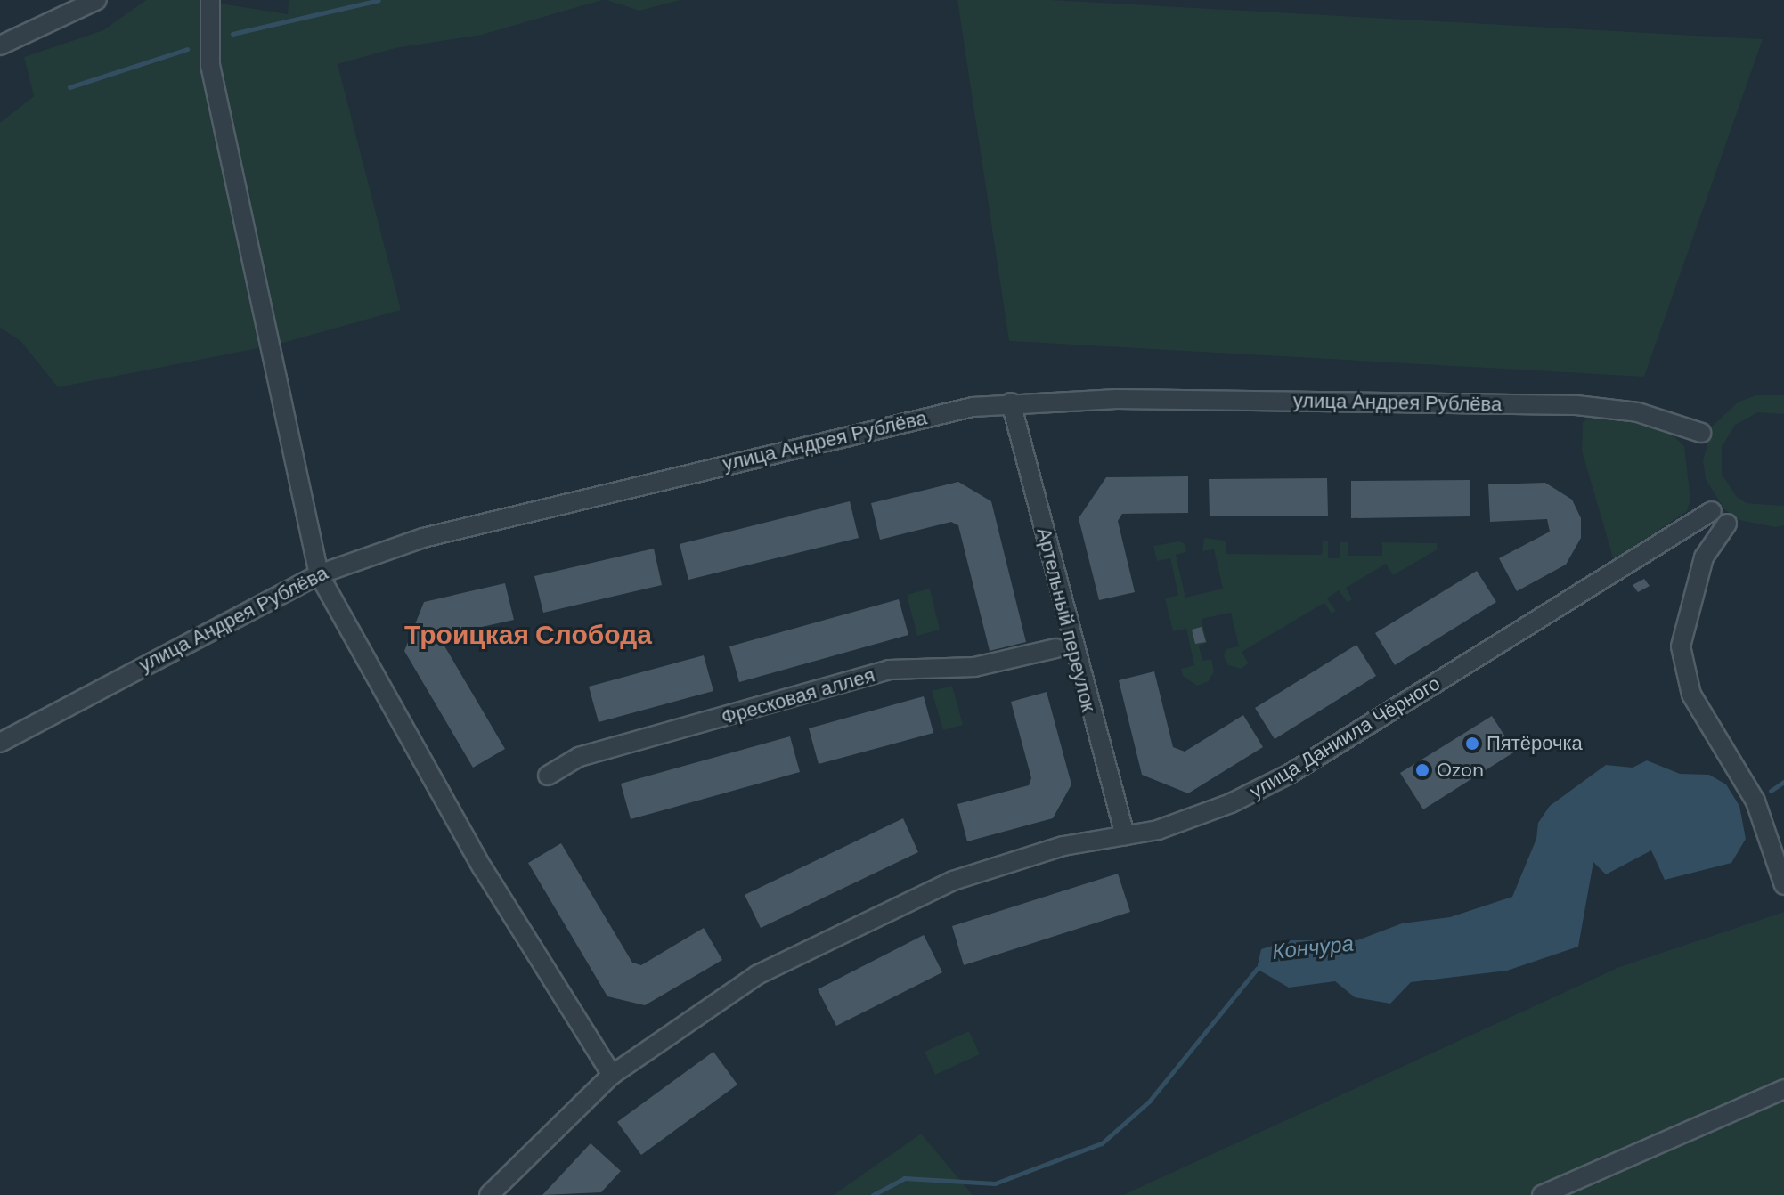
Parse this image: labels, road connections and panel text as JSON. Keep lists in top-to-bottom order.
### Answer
{
  "streets": {
    "street": [
      "улица Андрея Рублёва",
      "Артельный переулок",
      "Фресковая аллея",
      "улица Даниила Чёрного"
    ]
  },
  "crossings": [
    ["улица Андрея Рублёва", "Артельный переулок"],
    ["Артельный переулок", "улица Даниила Чёрного"]
  ],
  "districts": ["Троицкая Слобода"],
  "water": ["Кончура"],
  "places": ["Пятёрочка", "Ozon"]
}
